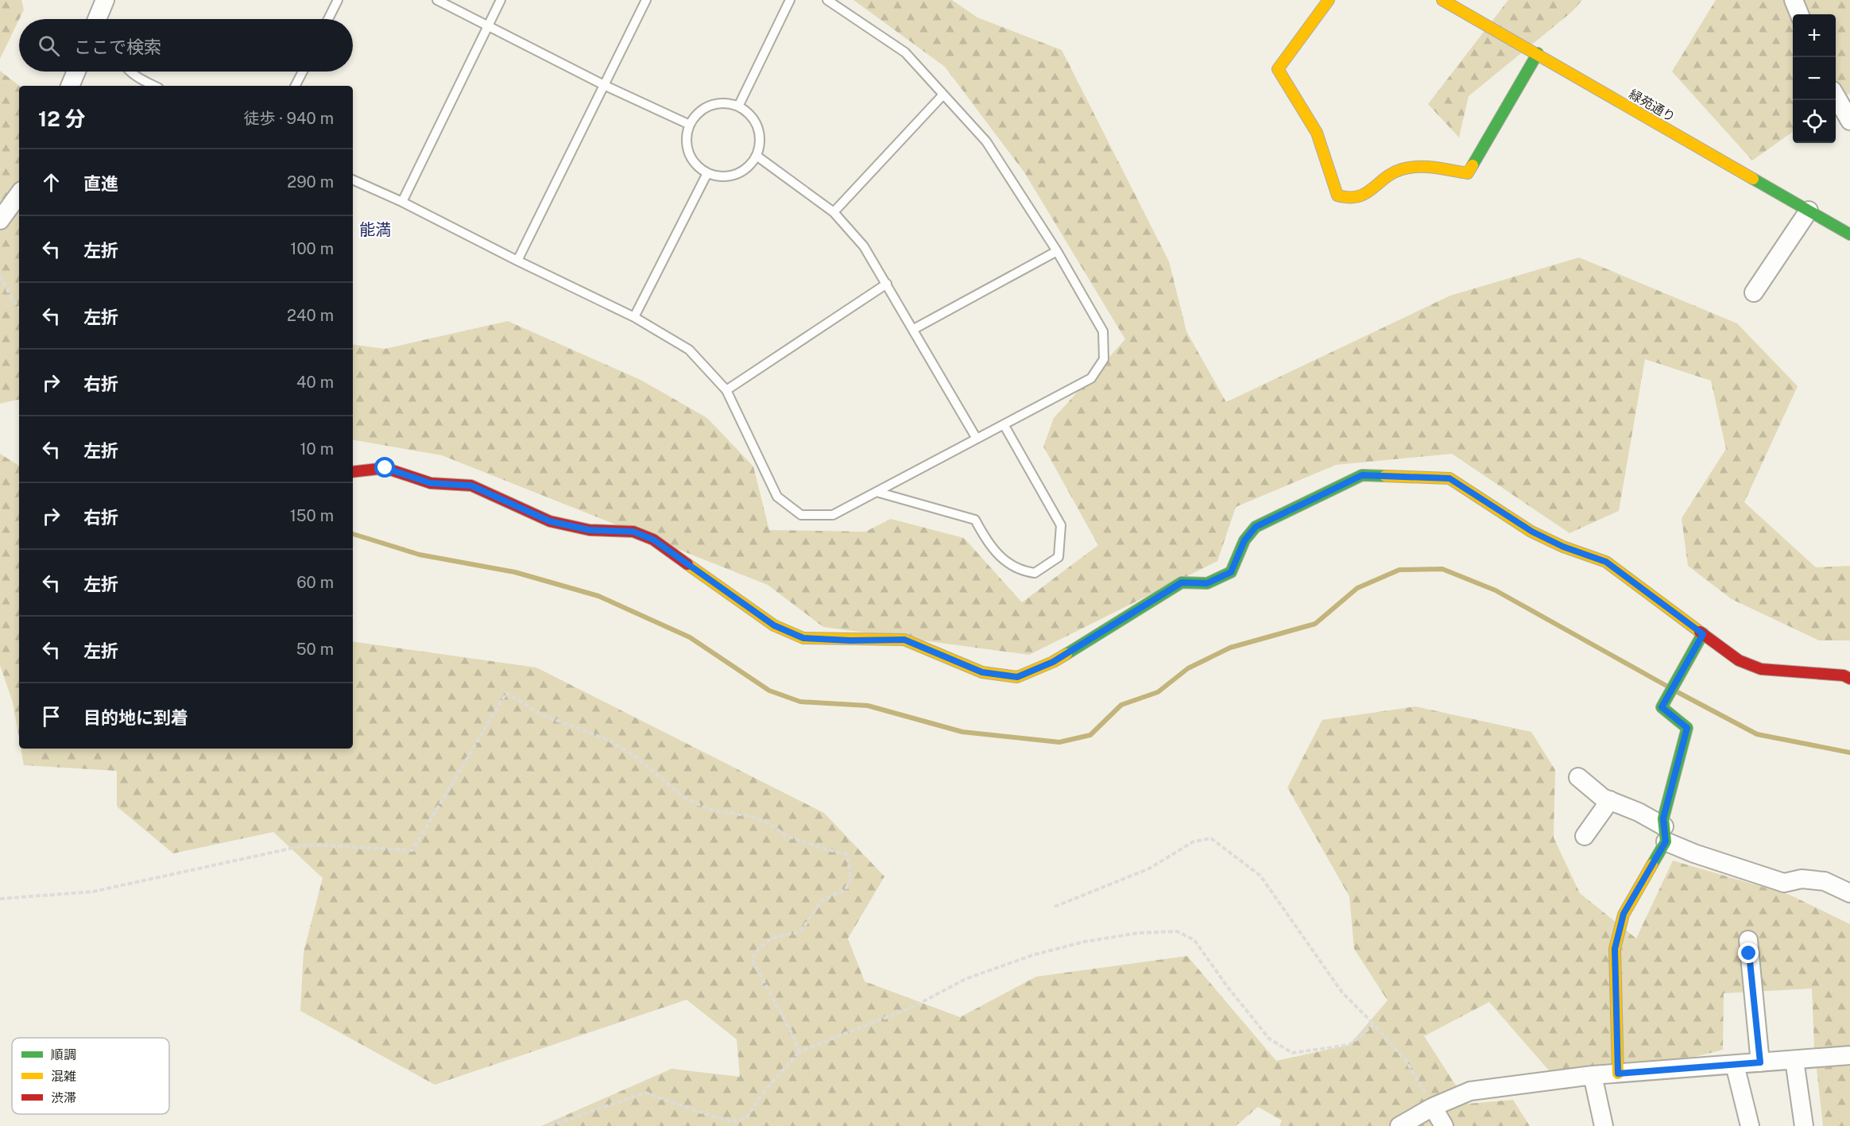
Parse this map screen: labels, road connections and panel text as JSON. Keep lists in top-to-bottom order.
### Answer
{
  "streets": {
    "street": ["緑苑通り"]
  },
  "districts": ["能満"],
  "legend": ["順調", "混雑", "渋滞"],
  "page": {
    "map_buttons": ["+", "−"],
    "search": "ここで検索",
    "heading": ["12 分", "徒歩 · 940 m"],
    "list": [
      ["直進", "290 m"],
      ["左折", "100 m"],
      ["左折", "240 m"],
      ["右折", "40 m"],
      ["左折", "10 m"],
      ["右折", "150 m"],
      ["左折", "60 m"],
      ["左折", "50 m"],
      "目的地に到着"
    ]
  }
}
